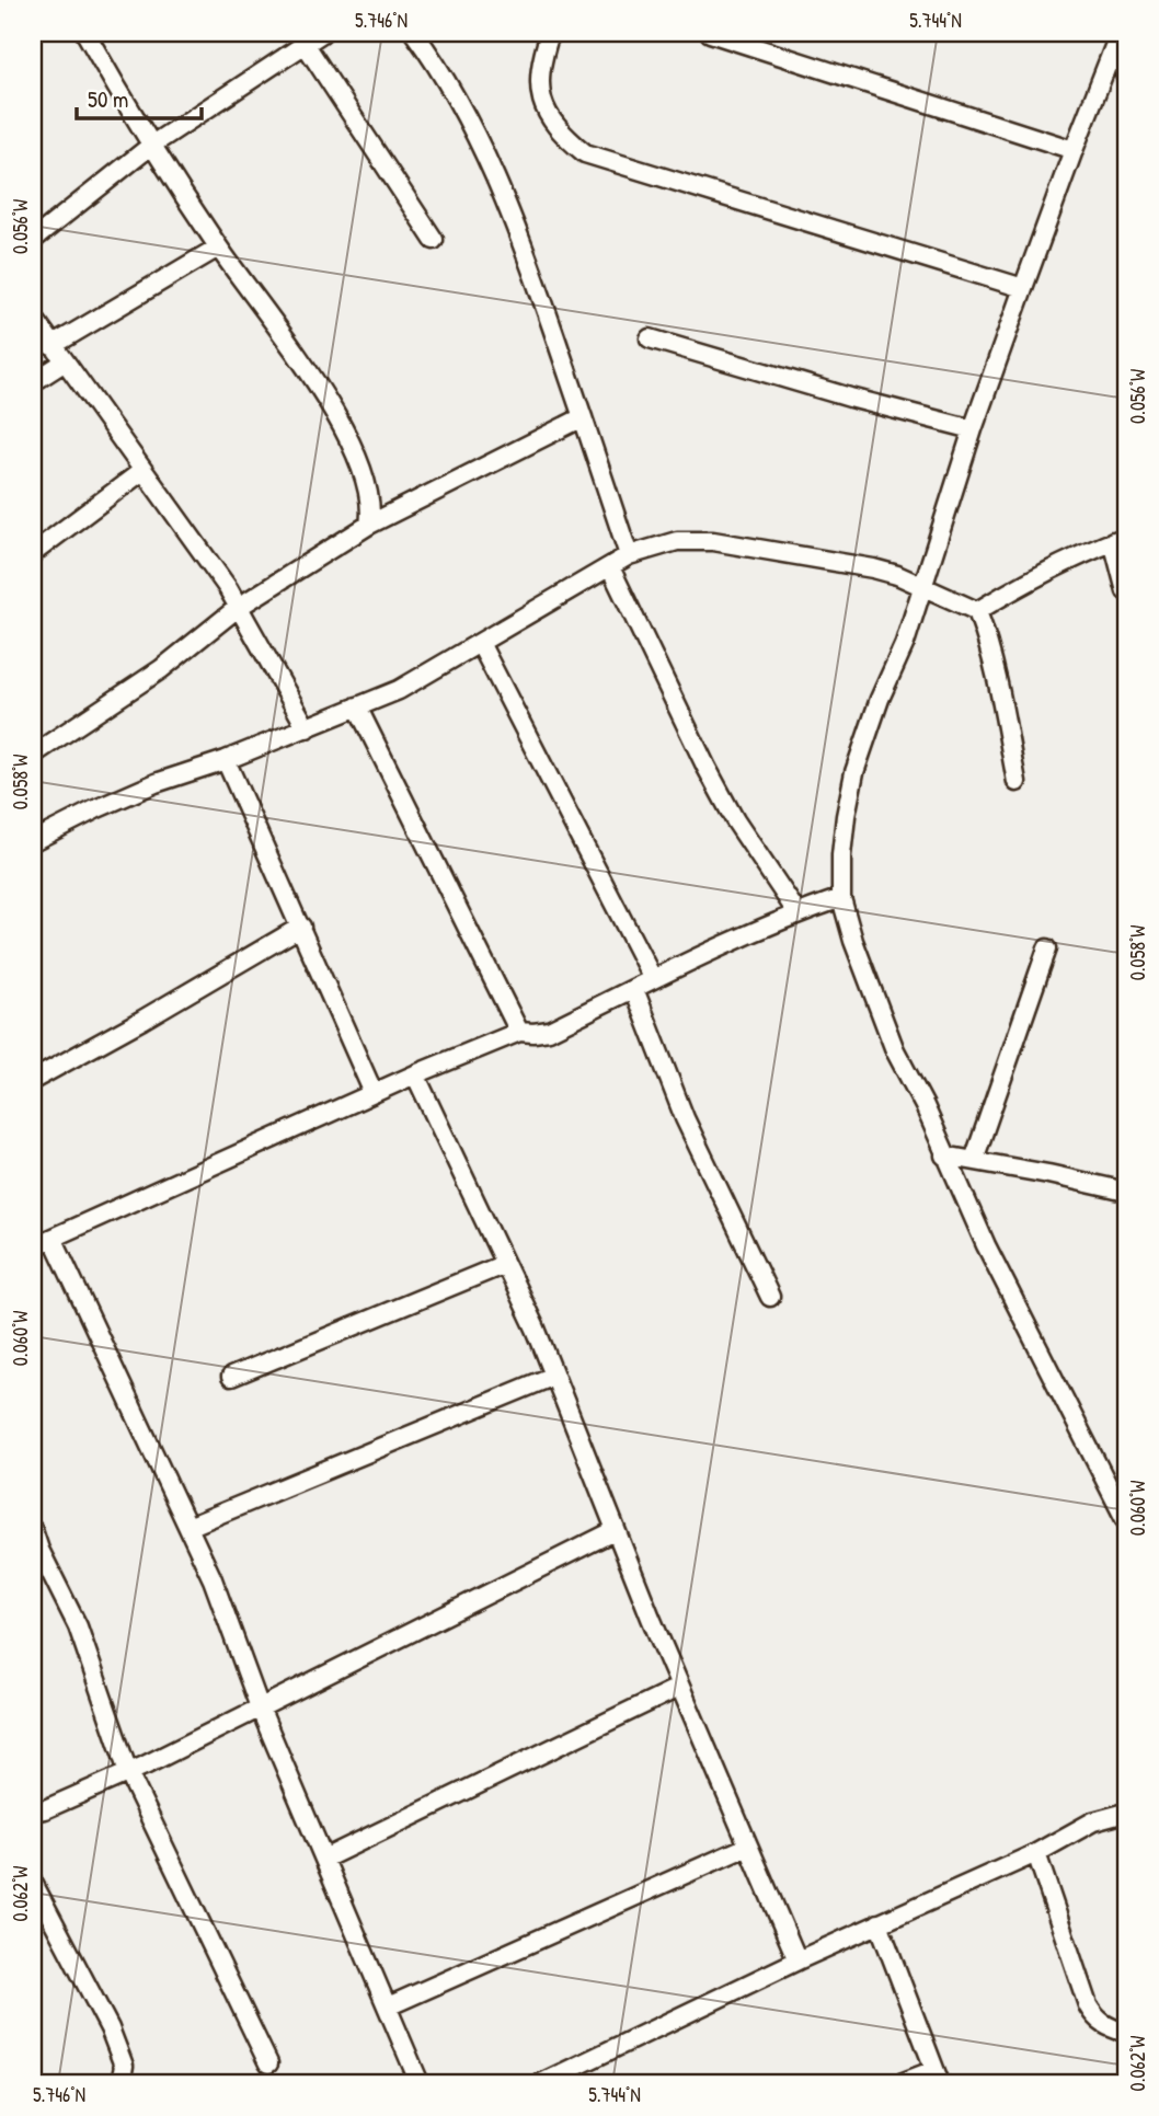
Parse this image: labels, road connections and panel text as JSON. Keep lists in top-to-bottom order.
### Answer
{
  "scale_bar": "50 m",
  "coordinates": [
    "5.746°N",
    "5.744°N",
    "0.056°W",
    "0.058°W",
    "0.060°W",
    "0.062°W"
  ]
}
